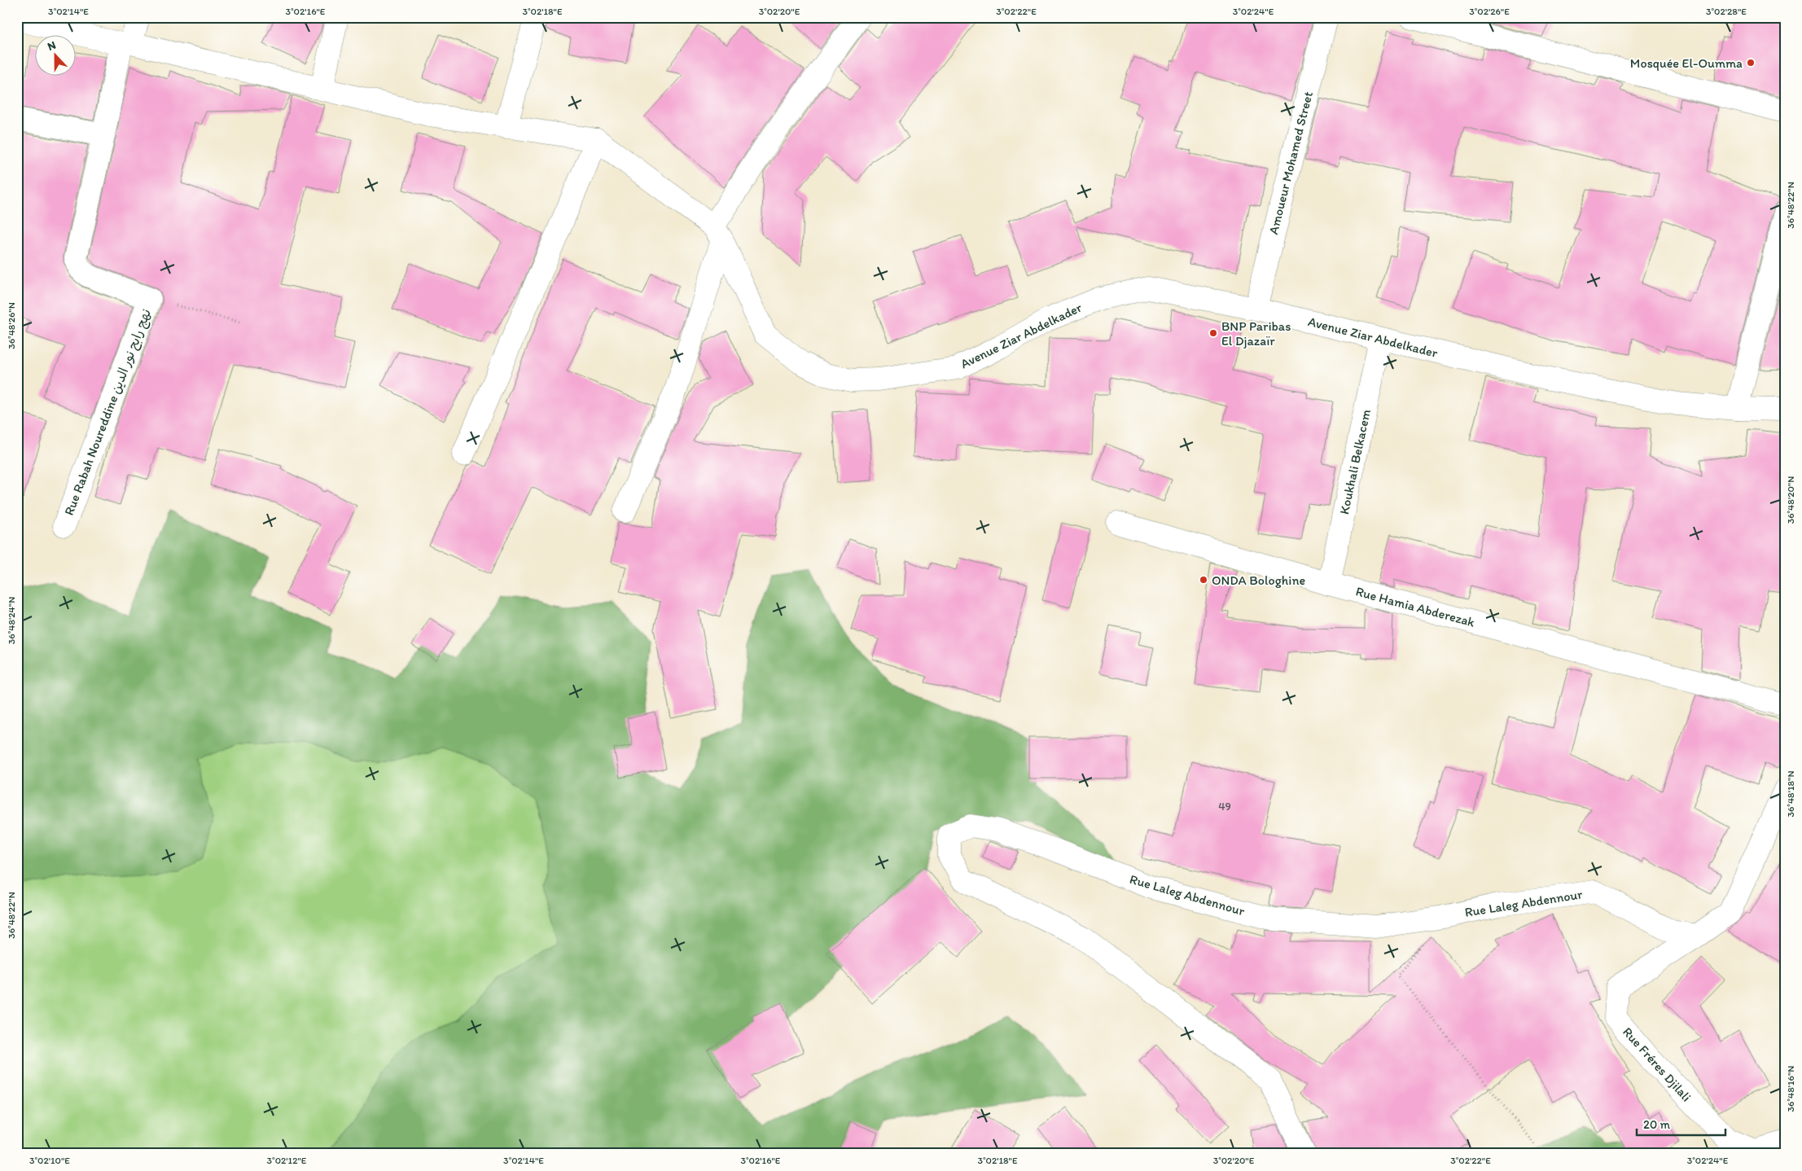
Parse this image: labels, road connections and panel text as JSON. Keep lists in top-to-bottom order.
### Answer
{
  "streets": {
    "street": [
      "Amoueur Mohamed Street",
      "Avenue Ziar Abdelkader",
      "Rue Rabah Noureddine نهج رابح نور الدين",
      "Koukhali Belkacem",
      "Rue Hamia Abderezak",
      "Rue Laleg Abdennour",
      "Rue Fréres Djilali"
    ]
  },
  "crossings": [
    ["Amoueur Mohamed Street", "Avenue Ziar Abdelkader"],
    ["Avenue Ziar Abdelkader", "Koukhali Belkacem"],
    ["Koukhali Belkacem", "Rue Hamia Abderezak"],
    ["Rue Laleg Abdennour", "Rue Fréres Djilali"]
  ],
  "places": ["Mosquée El-Oumma", "BNP Paribas El Djazaïr", "ONDA Bologhine"],
  "house_numbers": ["49"],
  "scale_bar": "20 m",
  "north": "top",
  "coordinates": [
    "3°02'14\"E",
    "3°02'16\"E",
    "3°02'18\"E",
    "3°02'20\"E",
    "3°02'22\"E",
    "3°02'24\"E",
    "3°02'26\"E",
    "3°02'28\"E",
    "36°48'22\"N",
    "36°48'26\"N",
    "36°48'20\"N",
    "36°48'24\"N",
    "36°48'18\"N",
    "36°48'16\"N",
    "3°02'10\"E",
    "3°02'12\"E"
  ]
}
